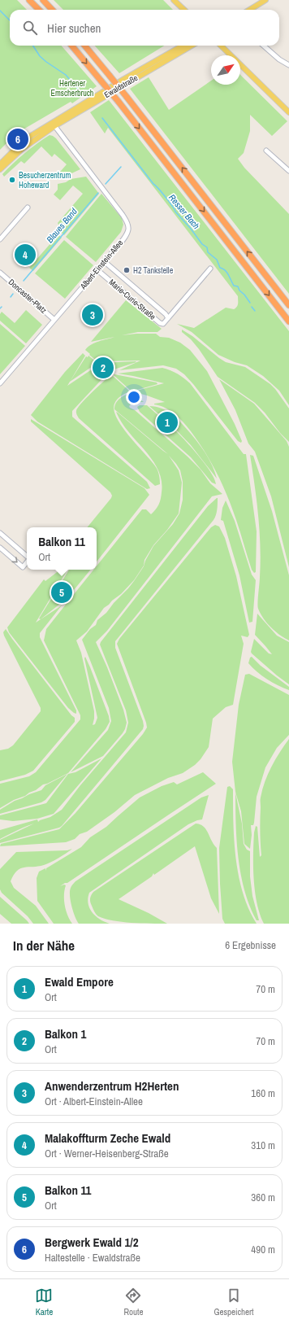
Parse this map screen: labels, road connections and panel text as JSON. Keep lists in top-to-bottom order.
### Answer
{
  "streets": {
    "main road": ["Ewaldstraße"],
    "street": ["Albert-Einstein-Allee", "Doncaster-Platz", "Marie-Curie-Straße"]
  },
  "crossings": [
    ["Ewaldstraße", "Albert-Einstein-Allee"],
    ["Albert-Einstein-Allee", "Doncaster-Platz"],
    ["Albert-Einstein-Allee", "Marie-Curie-Straße"]
  ],
  "water": ["Resser Bach", "Blaues Band"],
  "parks": ["Hertener Emscherbruch"],
  "places": ["Besucherzentrum Hoheward", "H2 Tankstelle"],
  "north": "top right",
  "page": {
    "search": "Hier suchen",
    "pins": [
      "6",
      "4",
      "3",
      "2",
      "1",
      "5"
    ],
    "popup": ["Balkon 11", "Ort"],
    "heading": ["In der Nähe", "6 Ergebnisse"],
    "list": [
      {
        "mark": "1",
        "name": "Ewald Empore",
        "note": "Ort",
        "value": "70 m"
      },
      {
        "mark": "2",
        "name": "Balkon 1",
        "note": "Ort",
        "value": "70 m"
      },
      {
        "mark": "3",
        "name": "Anwenderzentrum H2Herten",
        "note": "Ort · Albert-Einstein-Allee",
        "value": "160 m"
      },
      {
        "mark": "4",
        "name": "Malakoffturm Zeche Ewald",
        "note": "Ort · Werner-Heisenberg-Straße",
        "value": "310 m"
      },
      {
        "mark": "5",
        "name": "Balkon 11",
        "note": "Ort",
        "value": "360 m"
      },
      {
        "mark": "6",
        "name": "Bergwerk Ewald 1/2",
        "note": "Haltestelle · Ewaldstraße",
        "value": "490 m"
      }
    ],
    "nav": ["Karte", "Route", "Gespeichert"]
  }
}
